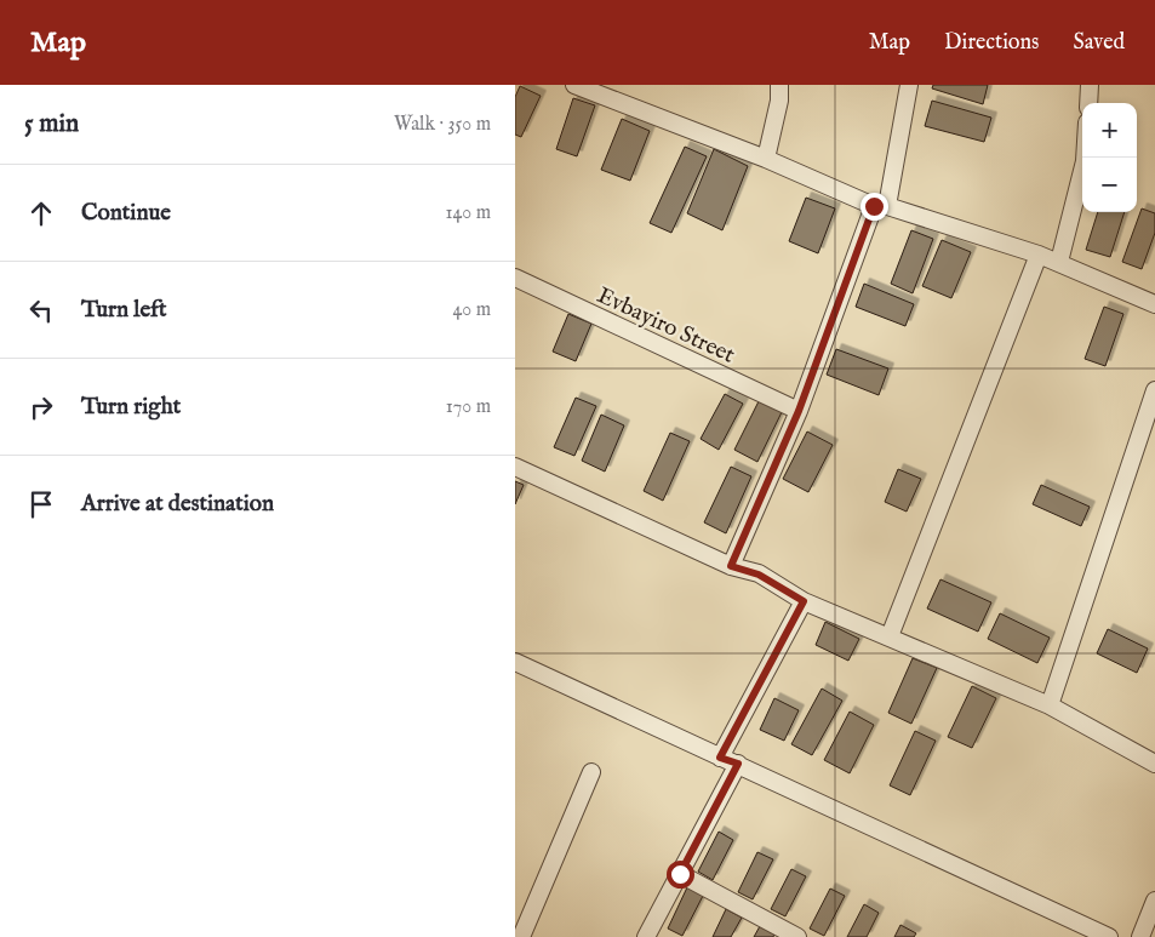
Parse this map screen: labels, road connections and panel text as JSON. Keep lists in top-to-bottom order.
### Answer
{
  "streets": {
    "street": ["Evbayiro Street"]
  },
  "page": {
    "header": "Map",
    "nav": ["Map", "Directions", "Saved"],
    "heading": ["5 min", "Walk · 350 m"],
    "map_buttons": ["+", "−"],
    "list": [
      ["Continue", "140 m"],
      ["Turn left", "40 m"],
      ["Turn right", "170 m"],
      "Arrive at destination"
    ]
  }
}
